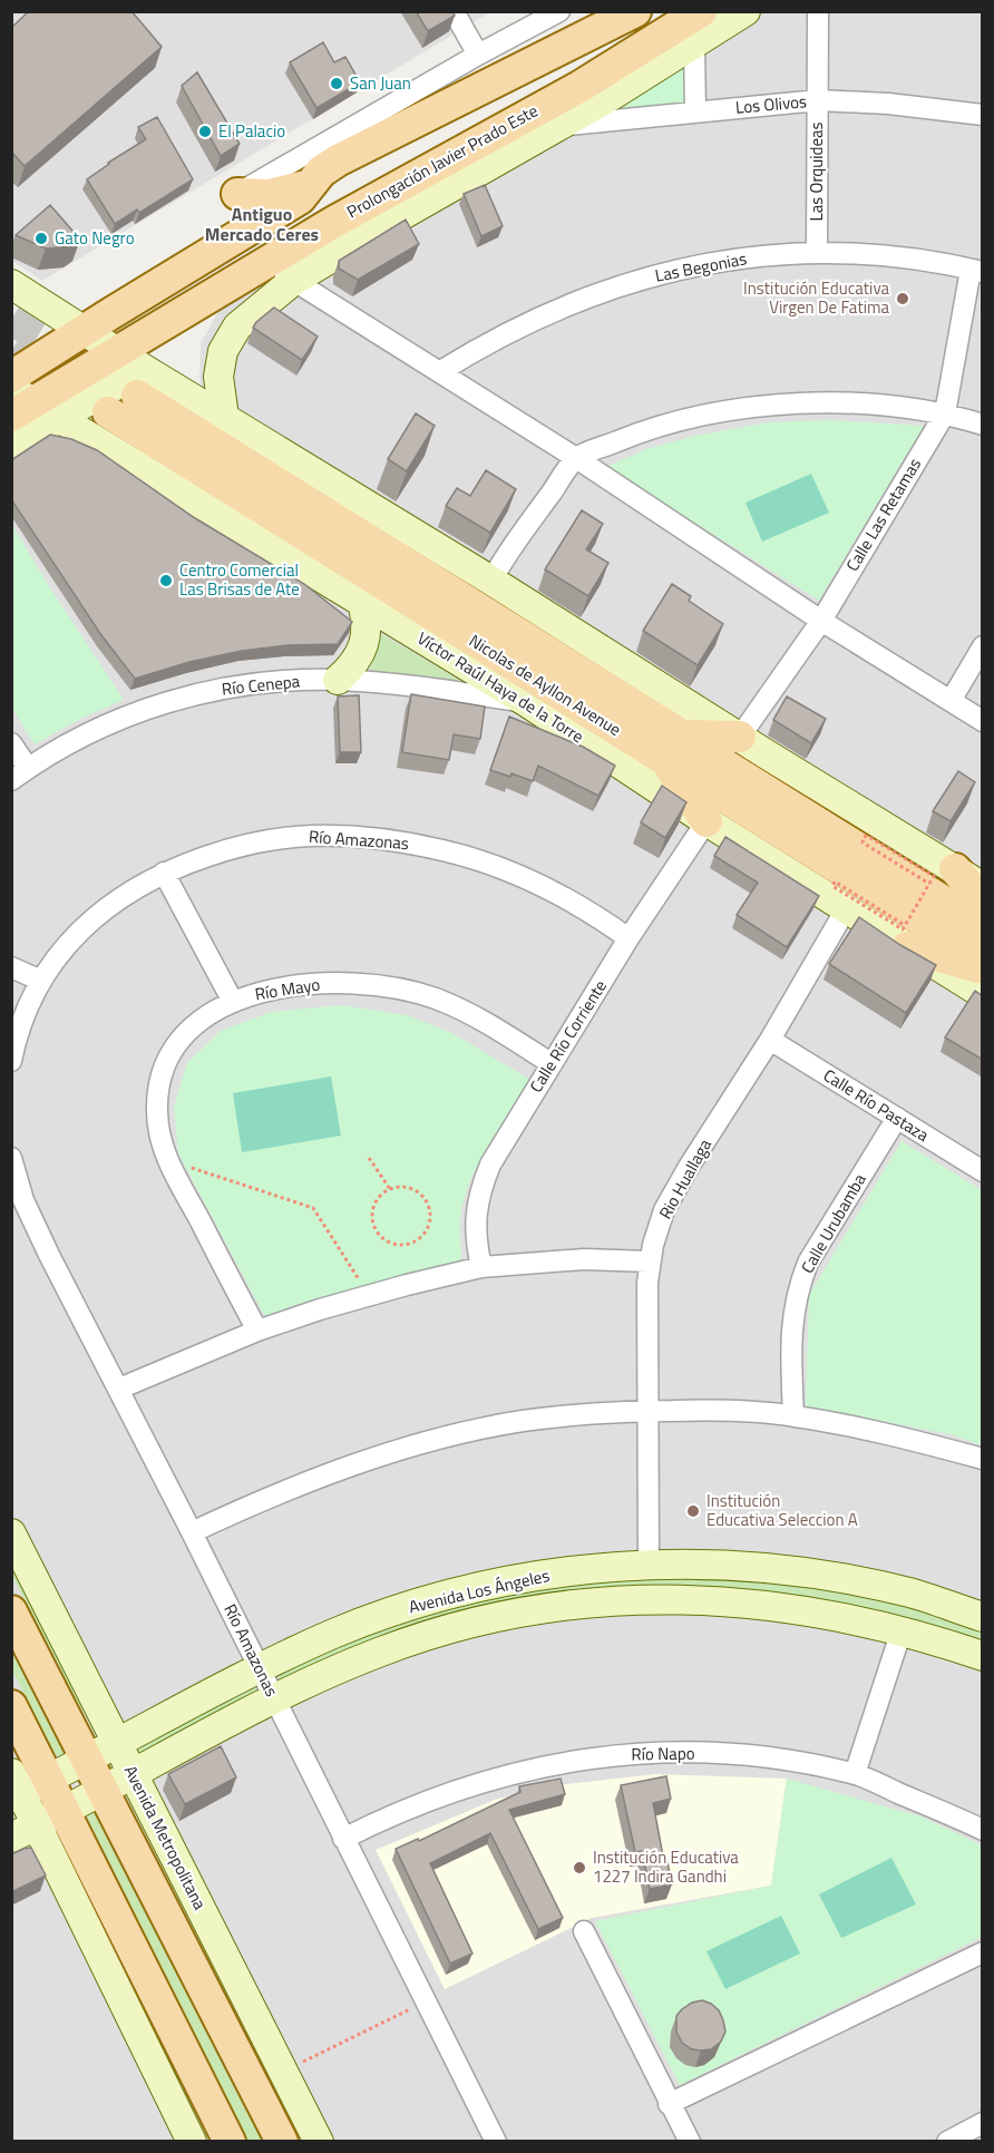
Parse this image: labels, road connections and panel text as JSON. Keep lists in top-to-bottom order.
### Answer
{
  "streets": {
    "main road": ["Prolongación Javier Prado Este", "Nicolas de Ayllon Avenue", "Avenida Metropolitana"],
    "street": [
      "Los Olivos",
      "Las Orquideas",
      "Las Begonias",
      "Calle Las Retamas",
      "Río Cenepa",
      "Víctor Raúl Haya de la Torre",
      "Río Amazonas",
      "Río Mayo",
      "Calle Río Corriente",
      "Calle Río Pastaza",
      "Rio Huallaga",
      "Calle Urubamba",
      "Avenida Los Ángeles",
      "Río Napo"
    ]
  },
  "crossings": [
    ["Los Olivos", "Prolongación Javier Prado Este"],
    ["Los Olivos", "Las Orquideas"],
    ["Prolongación Javier Prado Este", "Nicolas de Ayllon Avenue"],
    ["Prolongación Javier Prado Este", "Víctor Raúl Haya de la Torre"],
    ["Las Orquideas", "Las Begonias"],
    ["Las Begonias", "Calle Las Retamas"],
    ["Río Cenepa", "Víctor Raúl Haya de la Torre"],
    ["Víctor Raúl Haya de la Torre", "Calle Río Corriente"],
    ["Víctor Raúl Haya de la Torre", "Rio Huallaga"],
    ["Río Amazonas", "Calle Río Corriente"],
    ["Río Amazonas", "Avenida Los Ángeles"],
    ["Río Amazonas", "Río Napo"],
    ["Río Mayo", "Calle Río Corriente"],
    ["Calle Río Pastaza", "Rio Huallaga"],
    ["Calle Río Pastaza", "Calle Urubamba"],
    ["Rio Huallaga", "Avenida Los Ángeles"],
    ["Avenida Los Ángeles", "Avenida Metropolitana"]
  ],
  "districts": ["Antiguo Mercado Ceres"],
  "places": [
    "San Juan",
    "El Palacio",
    "Gato Negro",
    "Institución Educativa Virgen De Fatima",
    "Centro Comercial Las Brisas de Ate",
    "Institución Educativa Seleccion A",
    "Institución Educativa 1227 Indira Gandhi"
  ]
}
